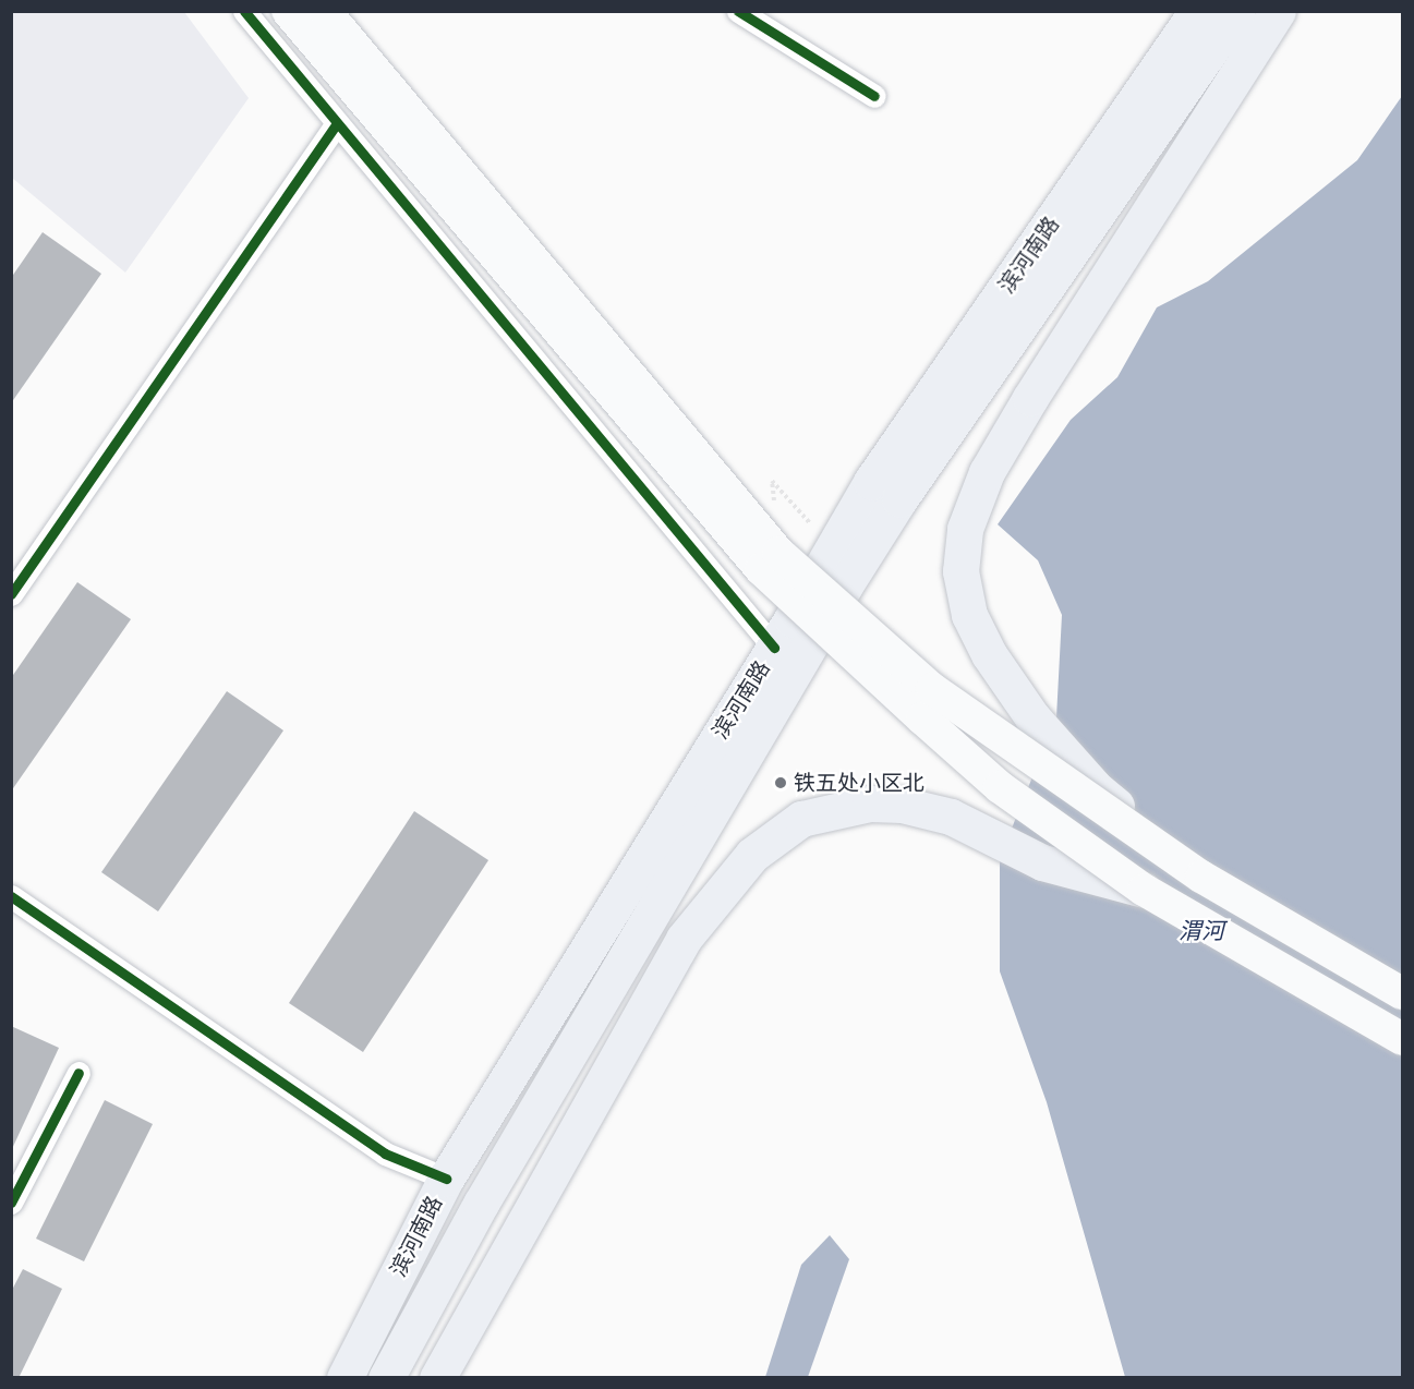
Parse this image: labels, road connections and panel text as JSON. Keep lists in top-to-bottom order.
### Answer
{
  "streets": {
    "highway": ["滨河南路"]
  },
  "water": ["渭河"],
  "places": ["铁五处小区北"]
}
